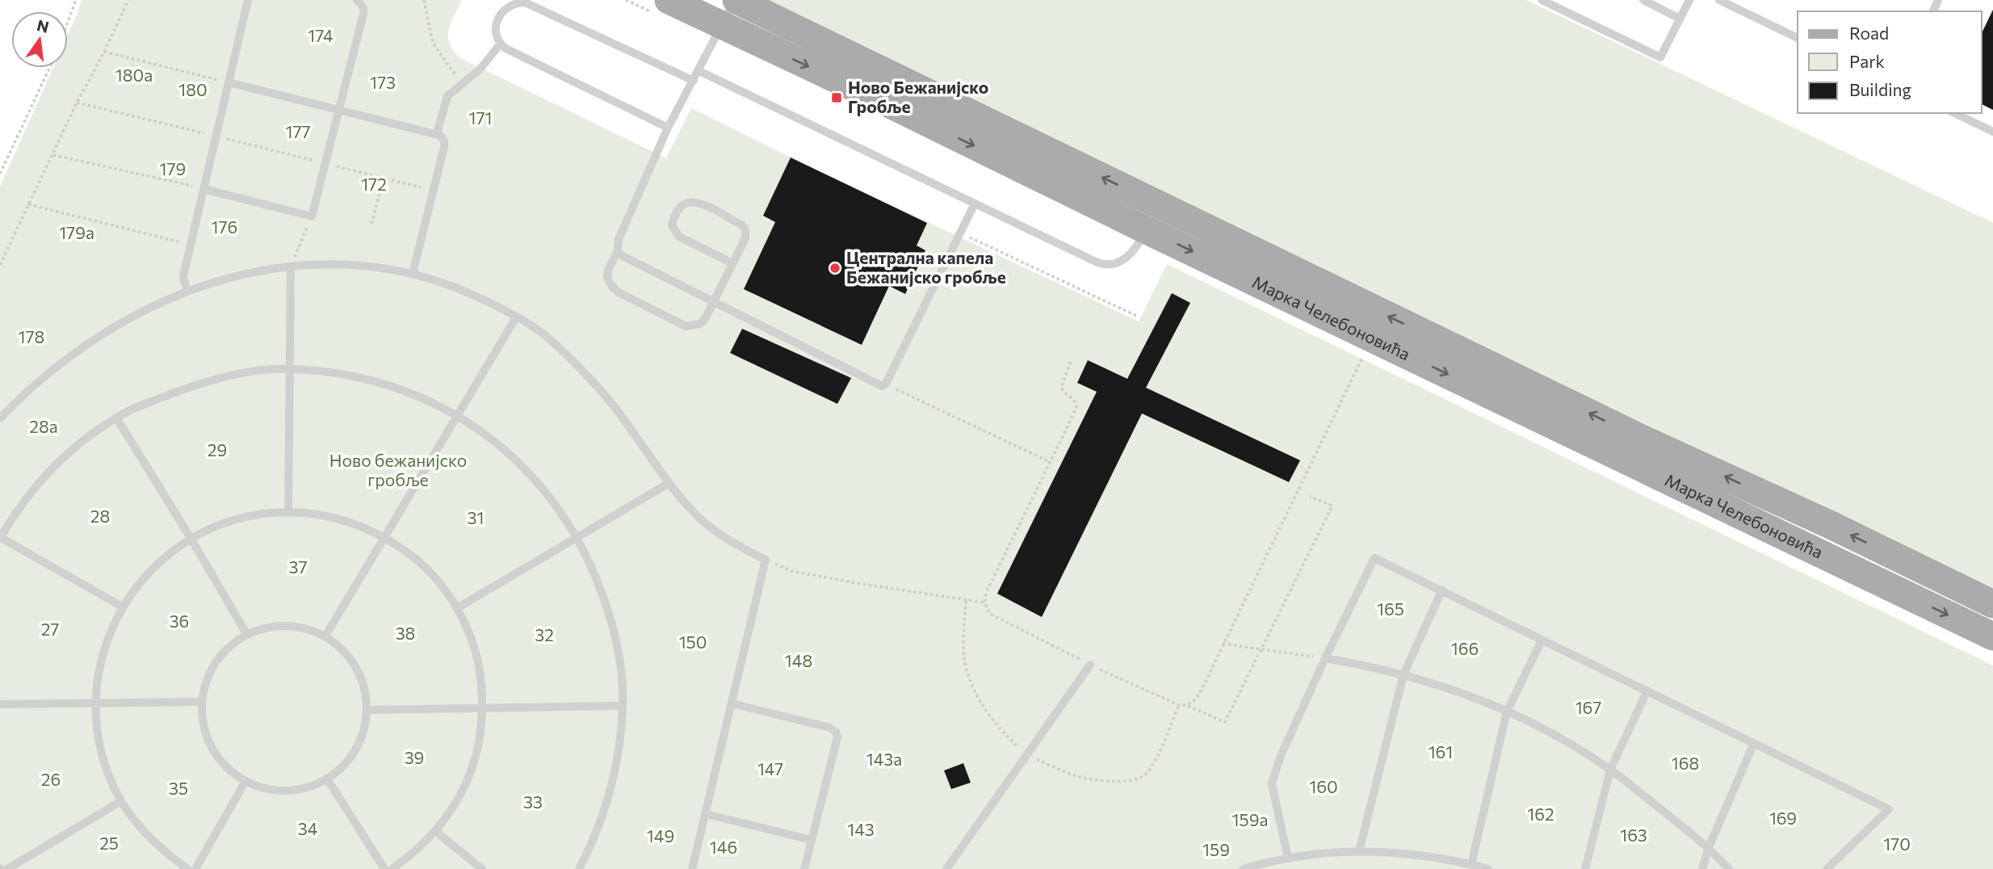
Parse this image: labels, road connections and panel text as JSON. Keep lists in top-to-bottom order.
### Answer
{
  "streets": {
    "main road": ["Марка Челебоновића"]
  },
  "parks": [
    "174",
    "180a",
    "173",
    "180",
    "171",
    "177",
    "179",
    "172",
    "176",
    "179a",
    "178",
    "28a",
    "29",
    "Ново бежанијско гробље",
    "28",
    "31",
    "37",
    "165",
    "36",
    "27",
    "38",
    "32",
    "150",
    "166",
    "148",
    "167",
    "161",
    "39",
    "143a",
    "168",
    "147",
    "26",
    "160",
    "35",
    "33",
    "162",
    "169",
    "159a",
    "34",
    "143",
    "163",
    "149",
    "25",
    "170",
    "146",
    "159"
  ],
  "places": {
    "transit": ["Ново Бежанијско Гробље"],
    "other": ["Централна капела Бежанијско гробље"]
  },
  "legend": ["Road", "Park", "Building"],
  "north": "top"
}
